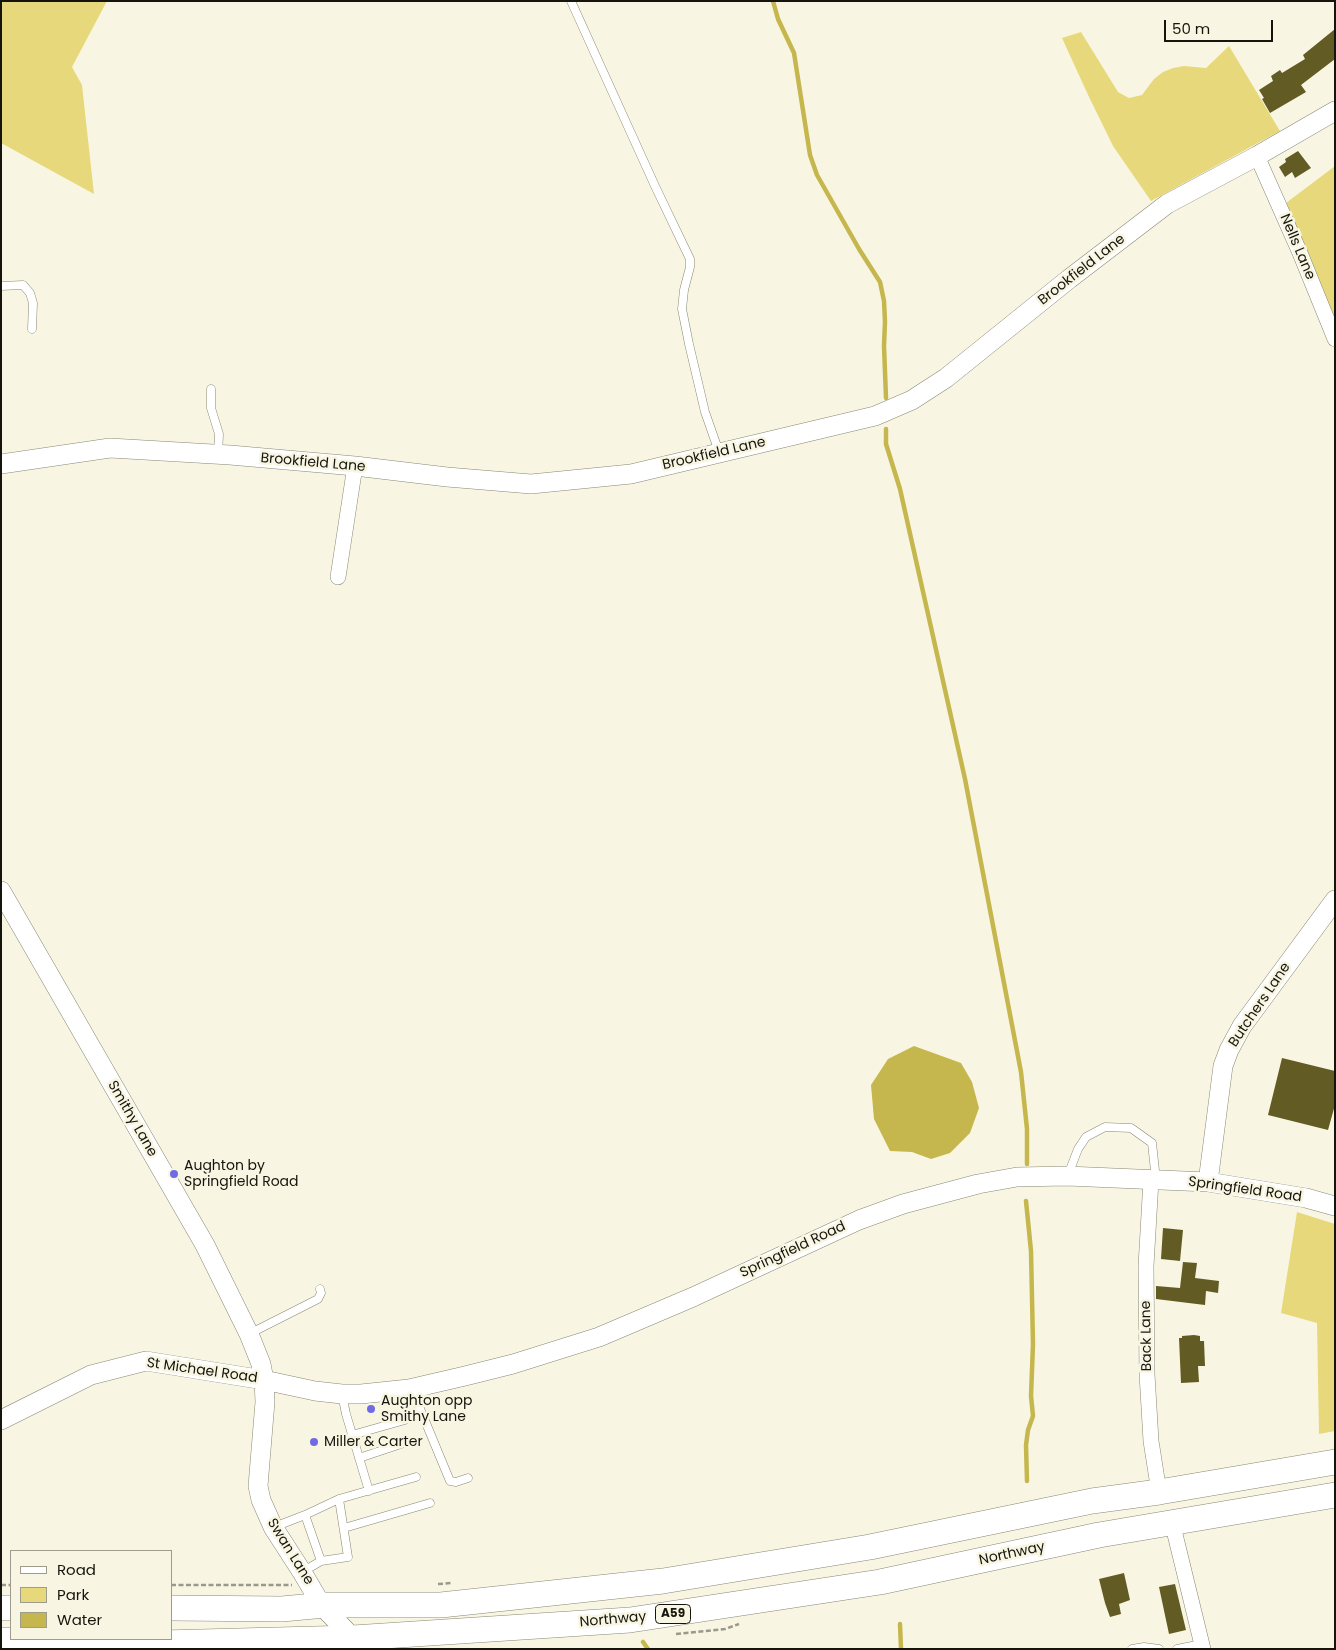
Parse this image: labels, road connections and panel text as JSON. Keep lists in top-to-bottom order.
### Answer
{
  "streets": {
    "highway": ["Northway", "A59"],
    "street": [
      "Nells Lane",
      "Brookfield Lane",
      "Butchers Lane",
      "Smithy Lane",
      "Springfield Road",
      "Back Lane",
      "St Michael Road",
      "Swan Lane"
    ]
  },
  "crossings": [
    ["Nells Lane", "Brookfield Lane"],
    ["Butchers Lane", "Springfield Road"],
    ["Smithy Lane", "Springfield Road"],
    ["Smithy Lane", "St Michael Road"],
    ["Smithy Lane", "Swan Lane"],
    ["Springfield Road", "Back Lane"],
    ["Springfield Road", "St Michael Road"],
    ["Springfield Road", "Swan Lane"],
    ["St Michael Road", "Swan Lane"],
    ["Swan Lane", "Northway"]
  ],
  "places": ["Aughton by Springfield Road", "Aughton opp Smithy Lane", "Miller & Carter"],
  "legend": ["Road", "Park", "Water"],
  "scale_bar": "50 m"
}
